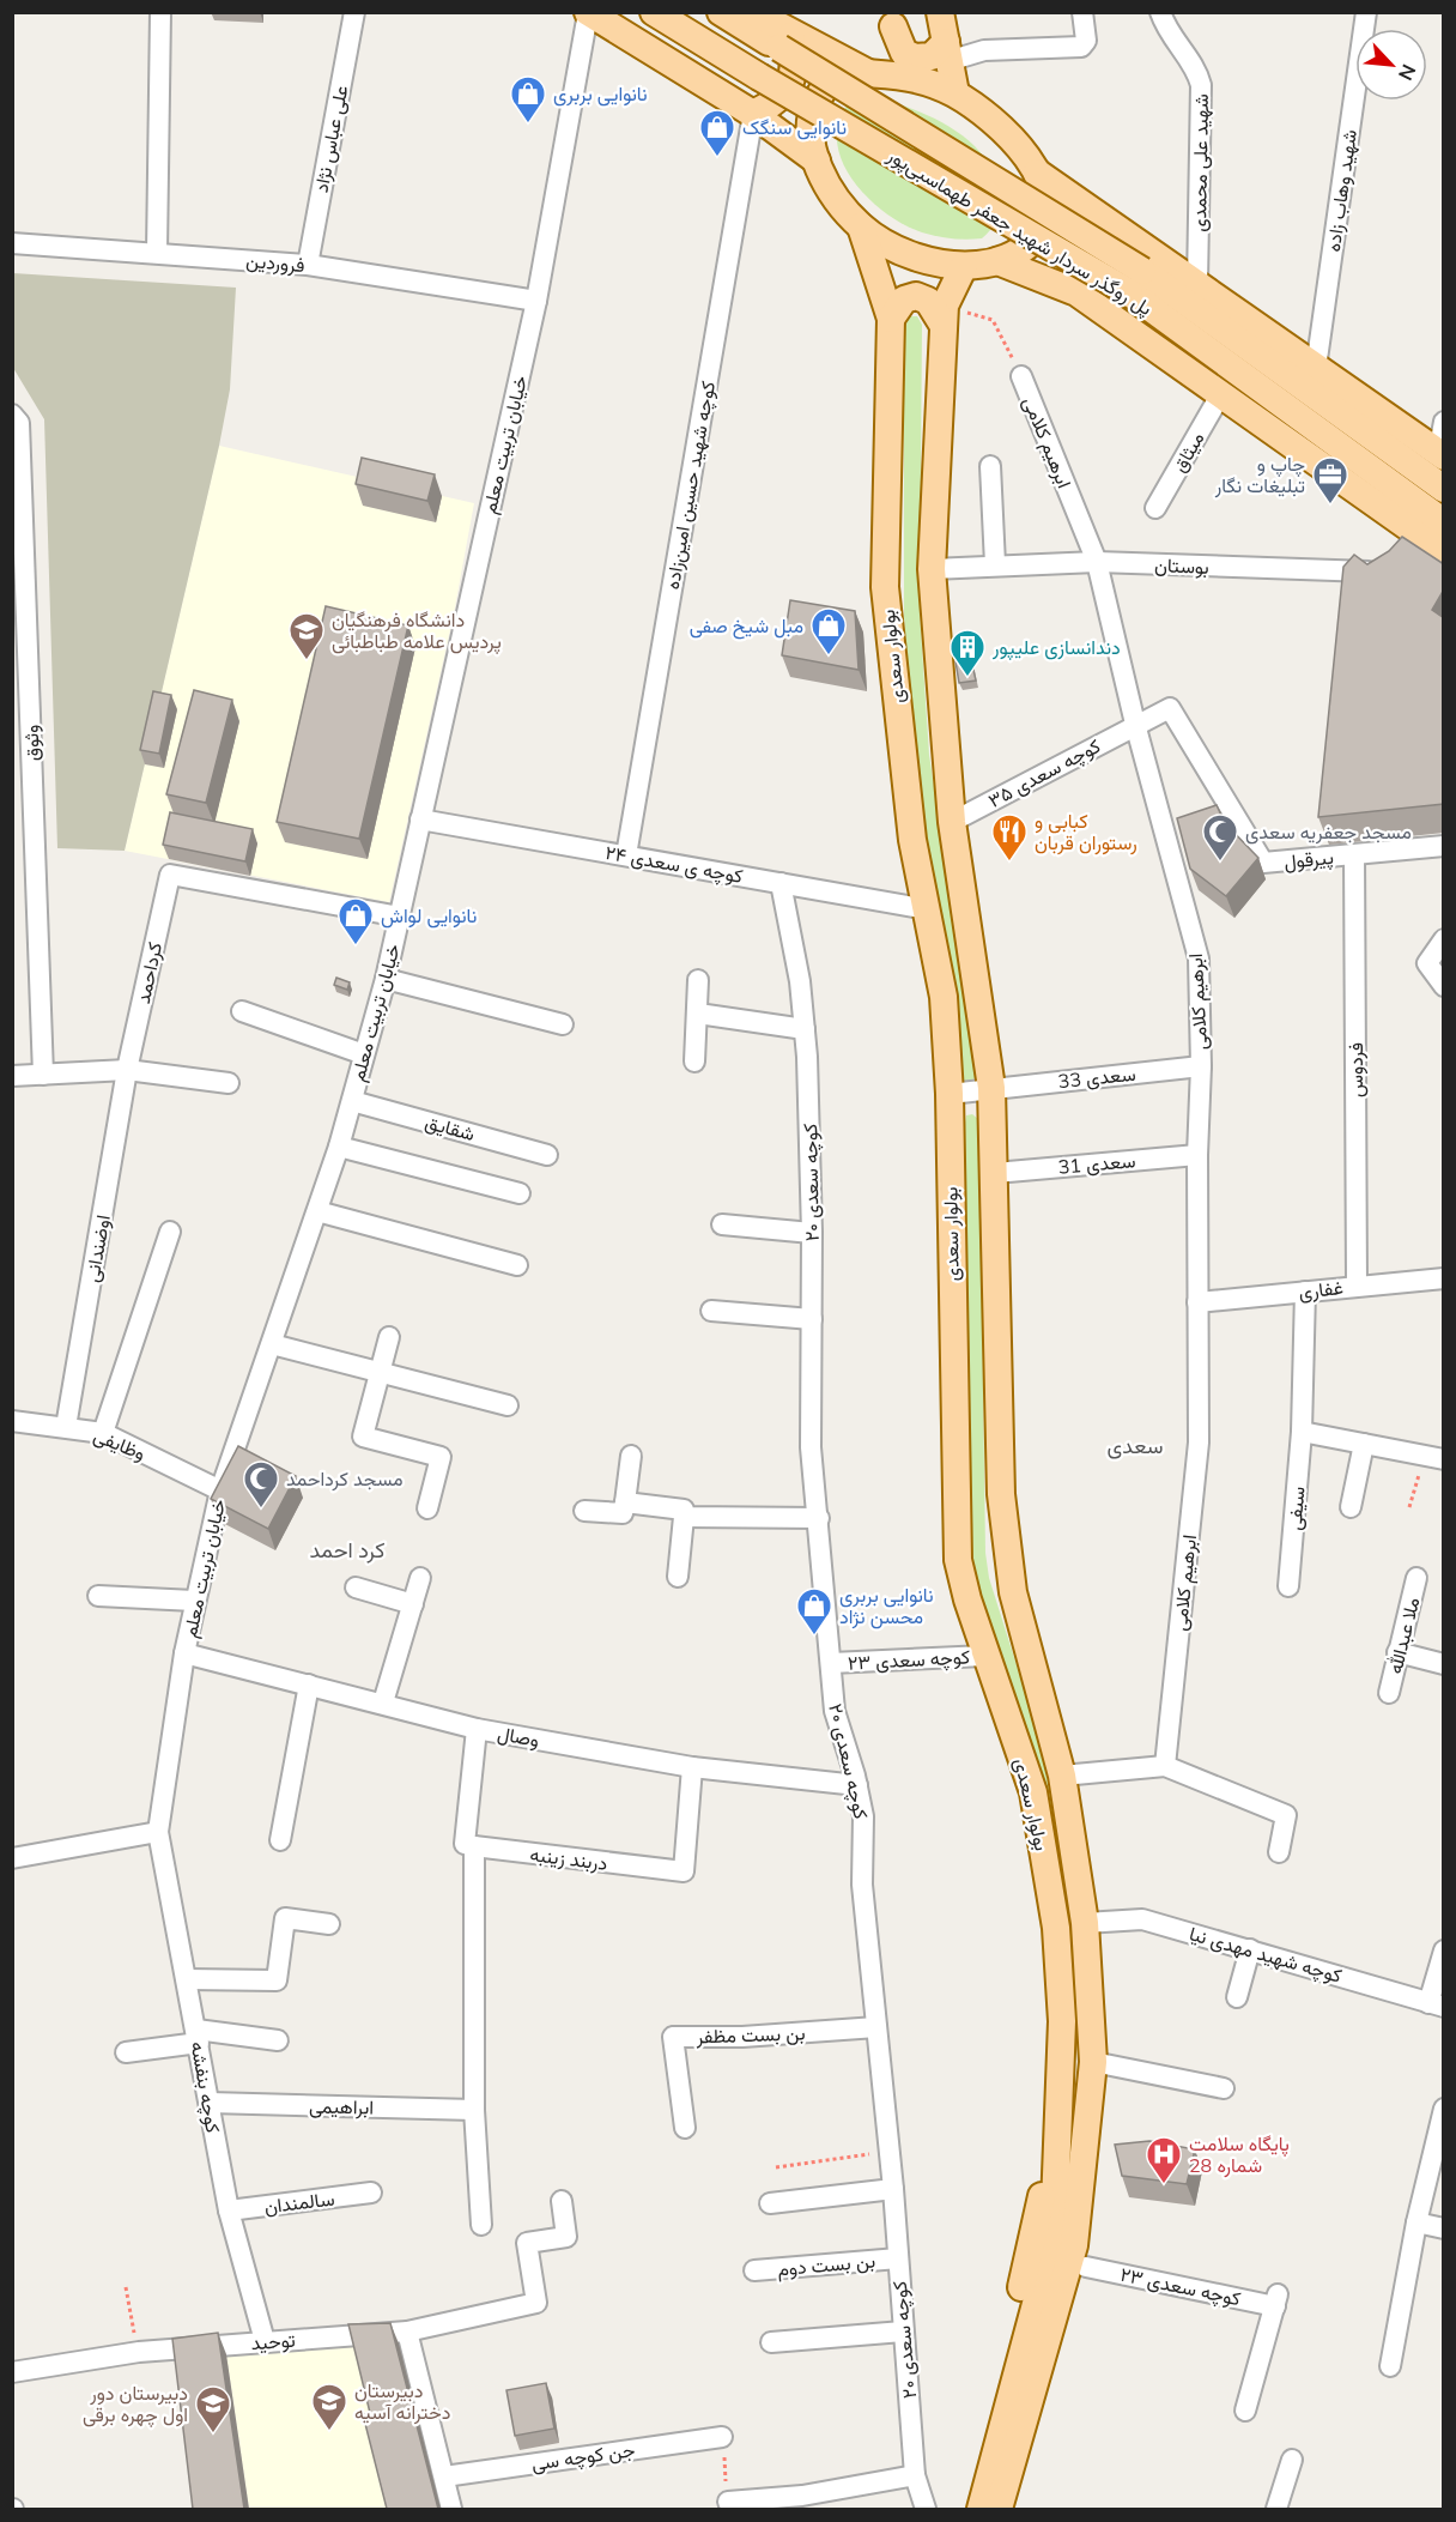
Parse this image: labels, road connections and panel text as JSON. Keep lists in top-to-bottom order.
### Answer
{
  "streets": {
    "main road": ["پل روگذر سردار شهید جعفر طهماسبی‌پور", "بولوار سعدی"],
    "street": [
      "علی عباس نژاد",
      "شهید علی محمدی",
      "شهید وهاب زاده",
      "فروردین",
      "ابرهیم کلامی",
      "خیابان تربیت معلم",
      "میثاق",
      "کوچه شهید حسین امین‌زاده",
      "بوستان",
      "وثوق",
      "کوچه سعدی ۳۵",
      "پیرقول",
      "کوچه ی سعدی ۲۴",
      "کرداحمد",
      "فردوس",
      "سعدی 33",
      "شقایق",
      "سعدی 31",
      "کوچه سعدی ۲۰",
      "اوضندانی",
      "غفاری",
      "وظایفی",
      "سیفی",
      "ملا عبدالله",
      "کوچه سعدی ۲۳",
      "وصال",
      "دربند زینبه",
      "کوچه شهید مهدی نیا",
      "بن بست مظفر",
      "کوچه بنفشه",
      "ابراهیمی",
      "سالمندان",
      "بن بست دوم",
      "توحید",
      "جن کوچه سی"
    ]
  },
  "crossings": [
    ["علی عباس نژاد", "فروردین"],
    ["فروردین", "خیابان تربیت معلم"],
    ["ابرهیم کلامی", "بوستان"],
    ["ابرهیم کلامی", "بولوار سعدی"],
    ["ابرهیم کلامی", "کوچه سعدی ۳۵"],
    ["ابرهیم کلامی", "پیرقول"],
    ["ابرهیم کلامی", "سعدی 33"],
    ["ابرهیم کلامی", "سعدی 31"],
    ["ابرهیم کلامی", "غفاری"],
    ["خیابان تربیت معلم", "کوچه ی سعدی ۲۴"],
    ["خیابان تربیت معلم", "کرداحمد"],
    ["خیابان تربیت معلم", "شقایق"],
    ["خیابان تربیت معلم", "وظایفی"],
    ["خیابان تربیت معلم", "وصال"],
    ["خیابان تربیت معلم", "کوچه بنفشه"],
    ["کوچه شهید حسین امین‌زاده", "کوچه ی سعدی ۲۴"],
    ["بوستان", "بولوار سعدی"],
    ["بولوار سعدی", "کوچه سعدی ۳۵"],
    ["بولوار سعدی", "کوچه ی سعدی ۲۴"],
    ["بولوار سعدی", "سعدی 33"],
    ["بولوار سعدی", "سعدی 31"],
    ["بولوار سعدی", "کوچه سعدی ۲۳"],
    ["بولوار سعدی", "کوچه شهید مهدی نیا"],
    ["کوچه سعدی ۳۵", "پیرقول"],
    ["پیرقول", "فردوس"],
    ["کوچه ی سعدی ۲۴", "کوچه سعدی ۲۰"],
    ["کرداحمد", "اوضندانی"],
    ["فردوس", "غفاری"],
    ["کوچه سعدی ۲۰", "کوچه سعدی ۲۳"],
    ["کوچه سعدی ۲۰", "وصال"],
    ["کوچه سعدی ۲۰", "بن بست مظفر"],
    ["کوچه سعدی ۲۰", "بن بست دوم"],
    ["اوضندانی", "وظایفی"],
    ["غفاری", "سیفی"],
    ["وصال", "دربند زینبه"],
    ["کوچه بنفشه", "ابراهیمی"],
    ["کوچه بنفشه", "سالمندان"],
    ["کوچه بنفشه", "توحید"]
  ],
  "districts": ["سعدی", "کرد احمد"],
  "places": {
    "shop": [
      "نانوایی بربری",
      "نانوایی سنگک",
      "مبل شیخ صفی",
      "نانوایی لواش",
      "نانوایی بربری محسن نژاد"
    ],
    "office": ["چاپ و تبلیغات نگار"],
    "school or university": ["دانشگاه فرهنگیان پردیس علامه طباطبائی", "دبیرستان دخترانه آسیه", "دبیرستان دور اول چهره برقی"],
    "building": ["دندانسازی علیپور"],
    "restaurant": ["کبابی و رستوران قربان"],
    "mosque": ["مسجد جعفریه سعدی", "مسجد کرداحمد"],
    "hospital": ["پایگاه سلامت شماره 28"]
  },
  "north": "bottom right"
}
